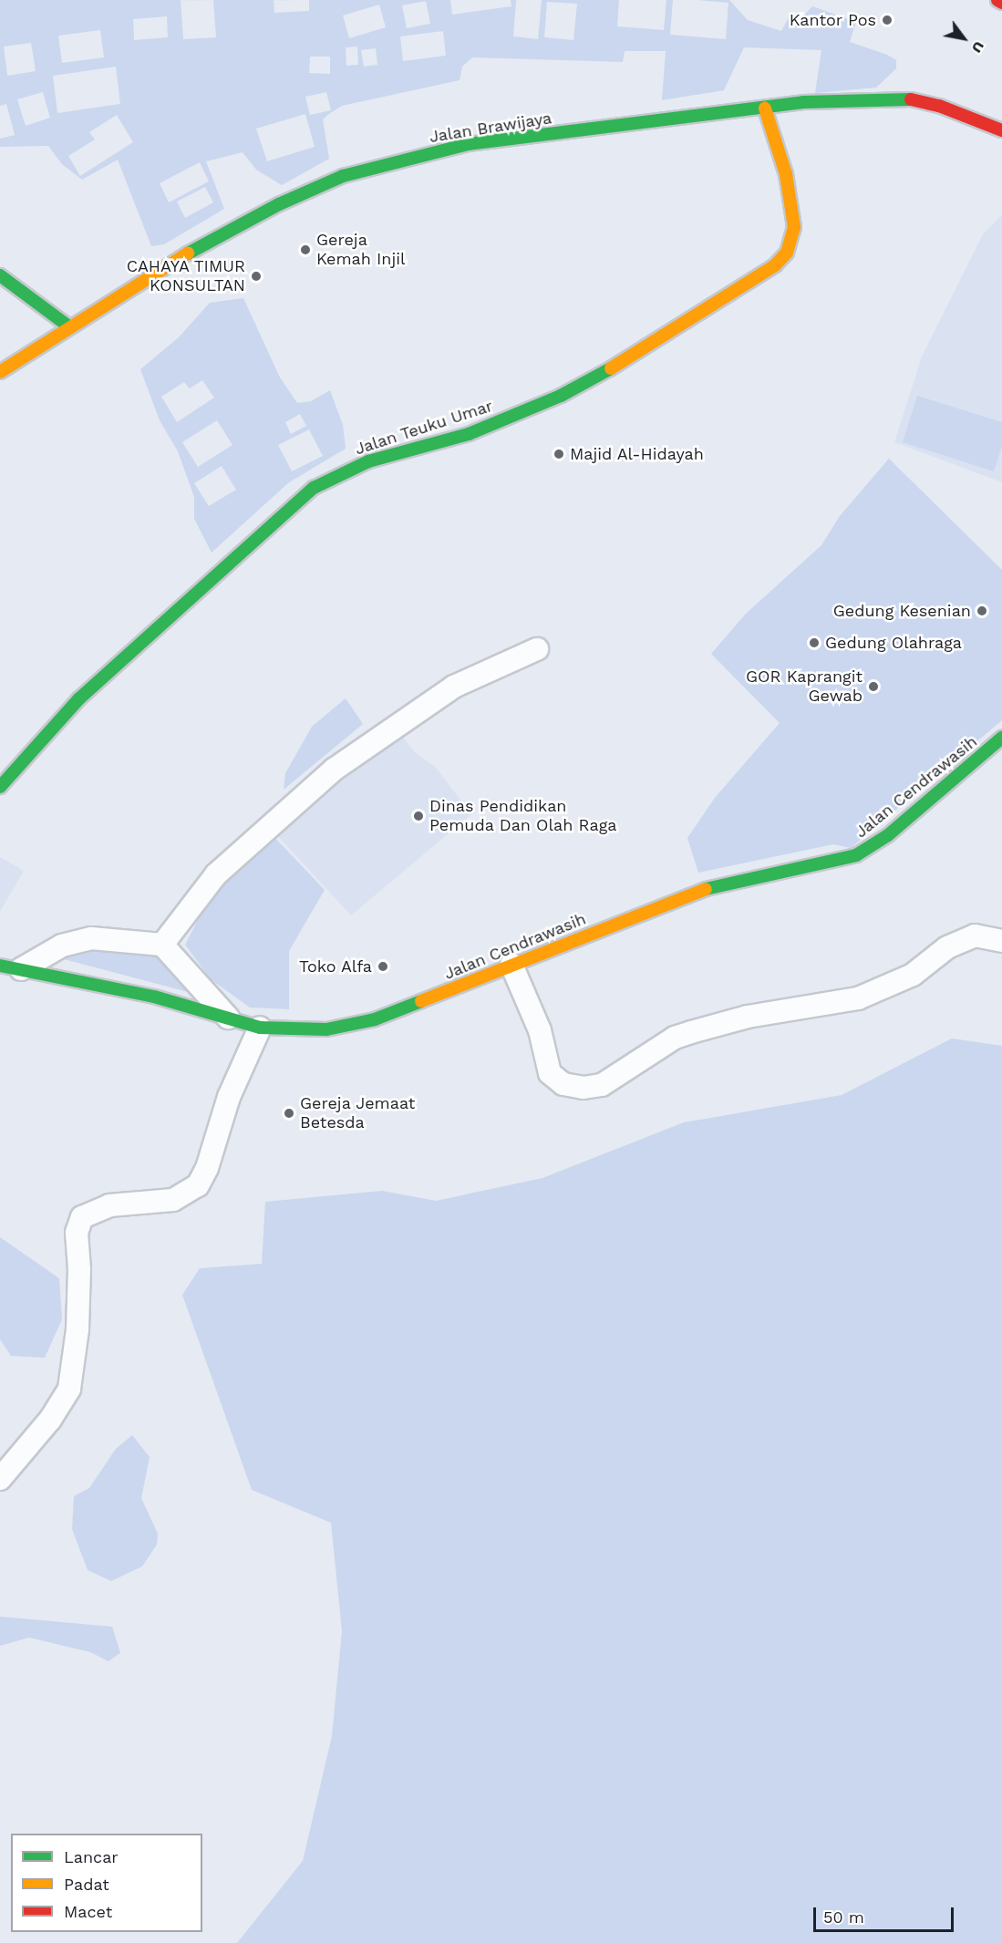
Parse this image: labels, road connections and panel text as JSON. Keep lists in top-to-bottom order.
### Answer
{
  "streets": {
    "main road": ["Jalan Brawijaya", "Jalan Teuku Umar", "Jalan Cendrawasih"]
  },
  "crossings": [
    ["Jalan Brawijaya", "Jalan Teuku Umar"]
  ],
  "places": [
    "Kantor Pos",
    "Gereja Kemah Injil",
    "CAHAYA TIMUR KONSULTAN",
    "Majid Al-Hidayah",
    "Gedung Kesenian",
    "Gedung Olahraga",
    "GOR Kaprangit Gewab",
    "Dinas Pendidikan Pemuda Dan Olah Raga",
    "Toko Alfa",
    "Gereja Jemaat Betesda"
  ],
  "legend": ["Lancar", "Padat", "Macet"],
  "scale_bar": "50 m",
  "north": "bottom right"
}
